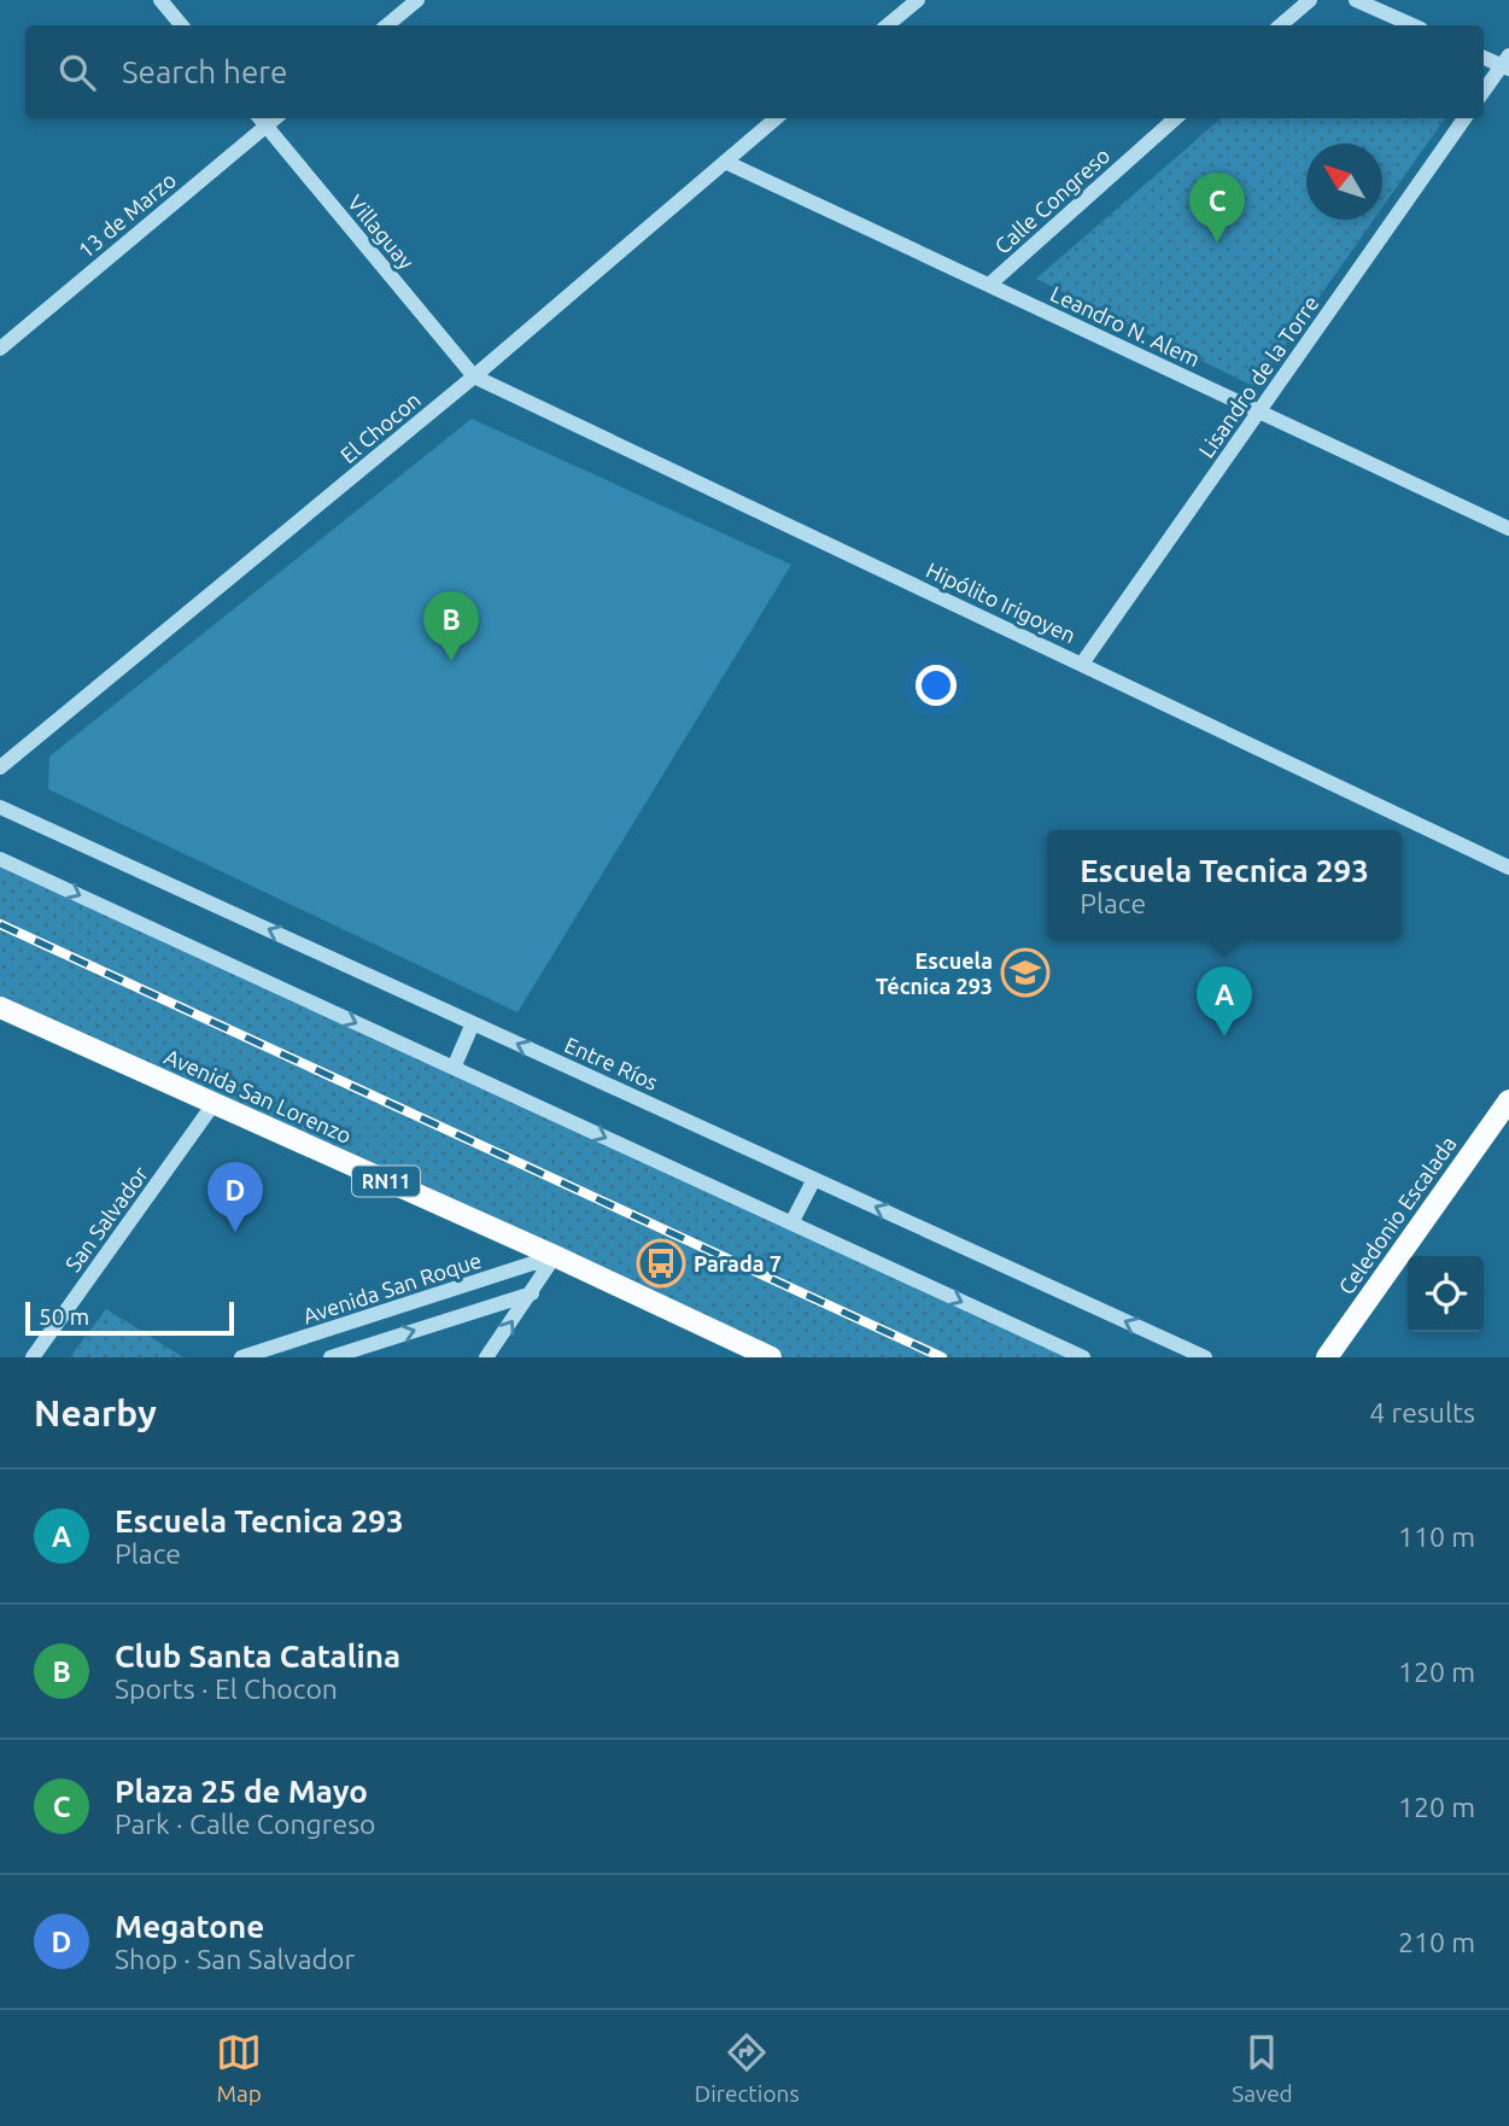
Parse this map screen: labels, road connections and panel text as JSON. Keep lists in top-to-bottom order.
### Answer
{
  "streets": {
    "main road": ["Avenida San Lorenzo", "RN11", "Celedonio Escalada"],
    "street": [
      "Calle Congreso",
      "13 de Marzo",
      "Villaguay",
      "Leandro N. Alem",
      "Lisandro de la Torre",
      "El Chocon",
      "Hipólito Irigoyen",
      "Entre Ríos",
      "San Salvador",
      "Avenida San Roque"
    ]
  },
  "crossings": [
    ["Calle Congreso", "Leandro N. Alem"],
    ["13 de Marzo", "Villaguay"],
    ["Villaguay", "El Chocon"],
    ["Villaguay", "Hipólito Irigoyen"],
    ["Leandro N. Alem", "Lisandro de la Torre"],
    ["Leandro N. Alem", "El Chocon"],
    ["Lisandro de la Torre", "Hipólito Irigoyen"],
    ["El Chocon", "Hipólito Irigoyen"],
    ["Avenida San Lorenzo", "San Salvador"],
    ["Avenida San Lorenzo", "Avenida San Roque"]
  ],
  "places": {
    "school or university": ["Escuela Técnica 293"],
    "bus stop": ["Parada 7"]
  },
  "scale_bar": "50 m",
  "north": "top left",
  "page": {
    "search": "Search here",
    "pins": [
      "C",
      "B",
      "A",
      "D"
    ],
    "popup": ["Escuela Tecnica 293", "Place"],
    "scale": "50 m",
    "heading": ["Nearby", "4 results"],
    "list": [
      {
        "mark": "A",
        "name": "Escuela Tecnica 293",
        "note": "Place",
        "value": "110 m"
      },
      {
        "mark": "B",
        "name": "Club Santa Catalina",
        "note": "Sports · El Chocon",
        "value": "120 m"
      },
      {
        "mark": "C",
        "name": "Plaza 25 de Mayo",
        "note": "Park · Calle Congreso",
        "value": "120 m"
      },
      {
        "mark": "D",
        "name": "Megatone",
        "note": "Shop · San Salvador",
        "value": "210 m"
      }
    ],
    "nav": ["Map", "Directions", "Saved"]
  }
}
